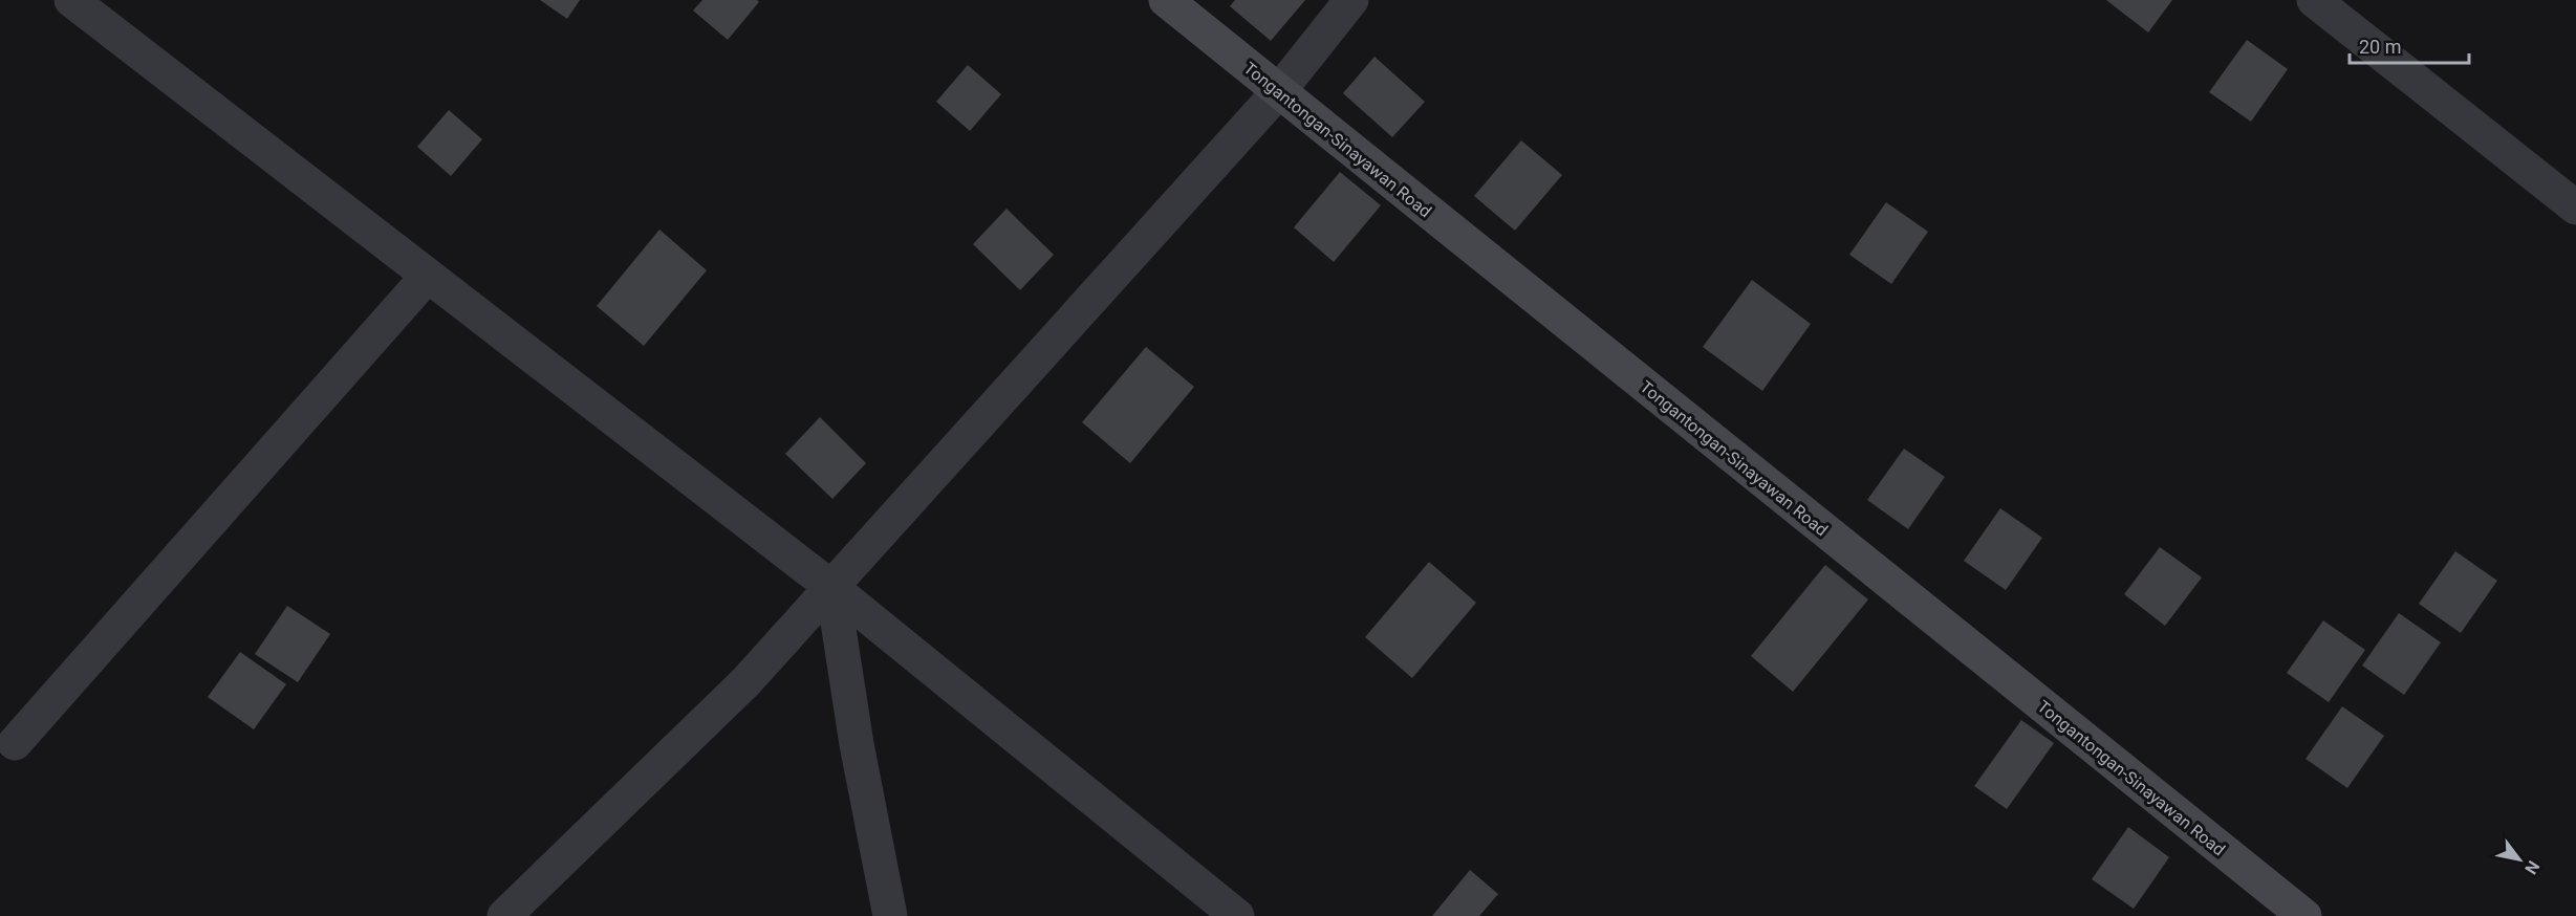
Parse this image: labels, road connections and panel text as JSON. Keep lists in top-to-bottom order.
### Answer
{
  "streets": {
    "main road": ["Tongantongan-Sinayawan Road"]
  },
  "scale_bar": "20 m",
  "north": "bottom right"
}
